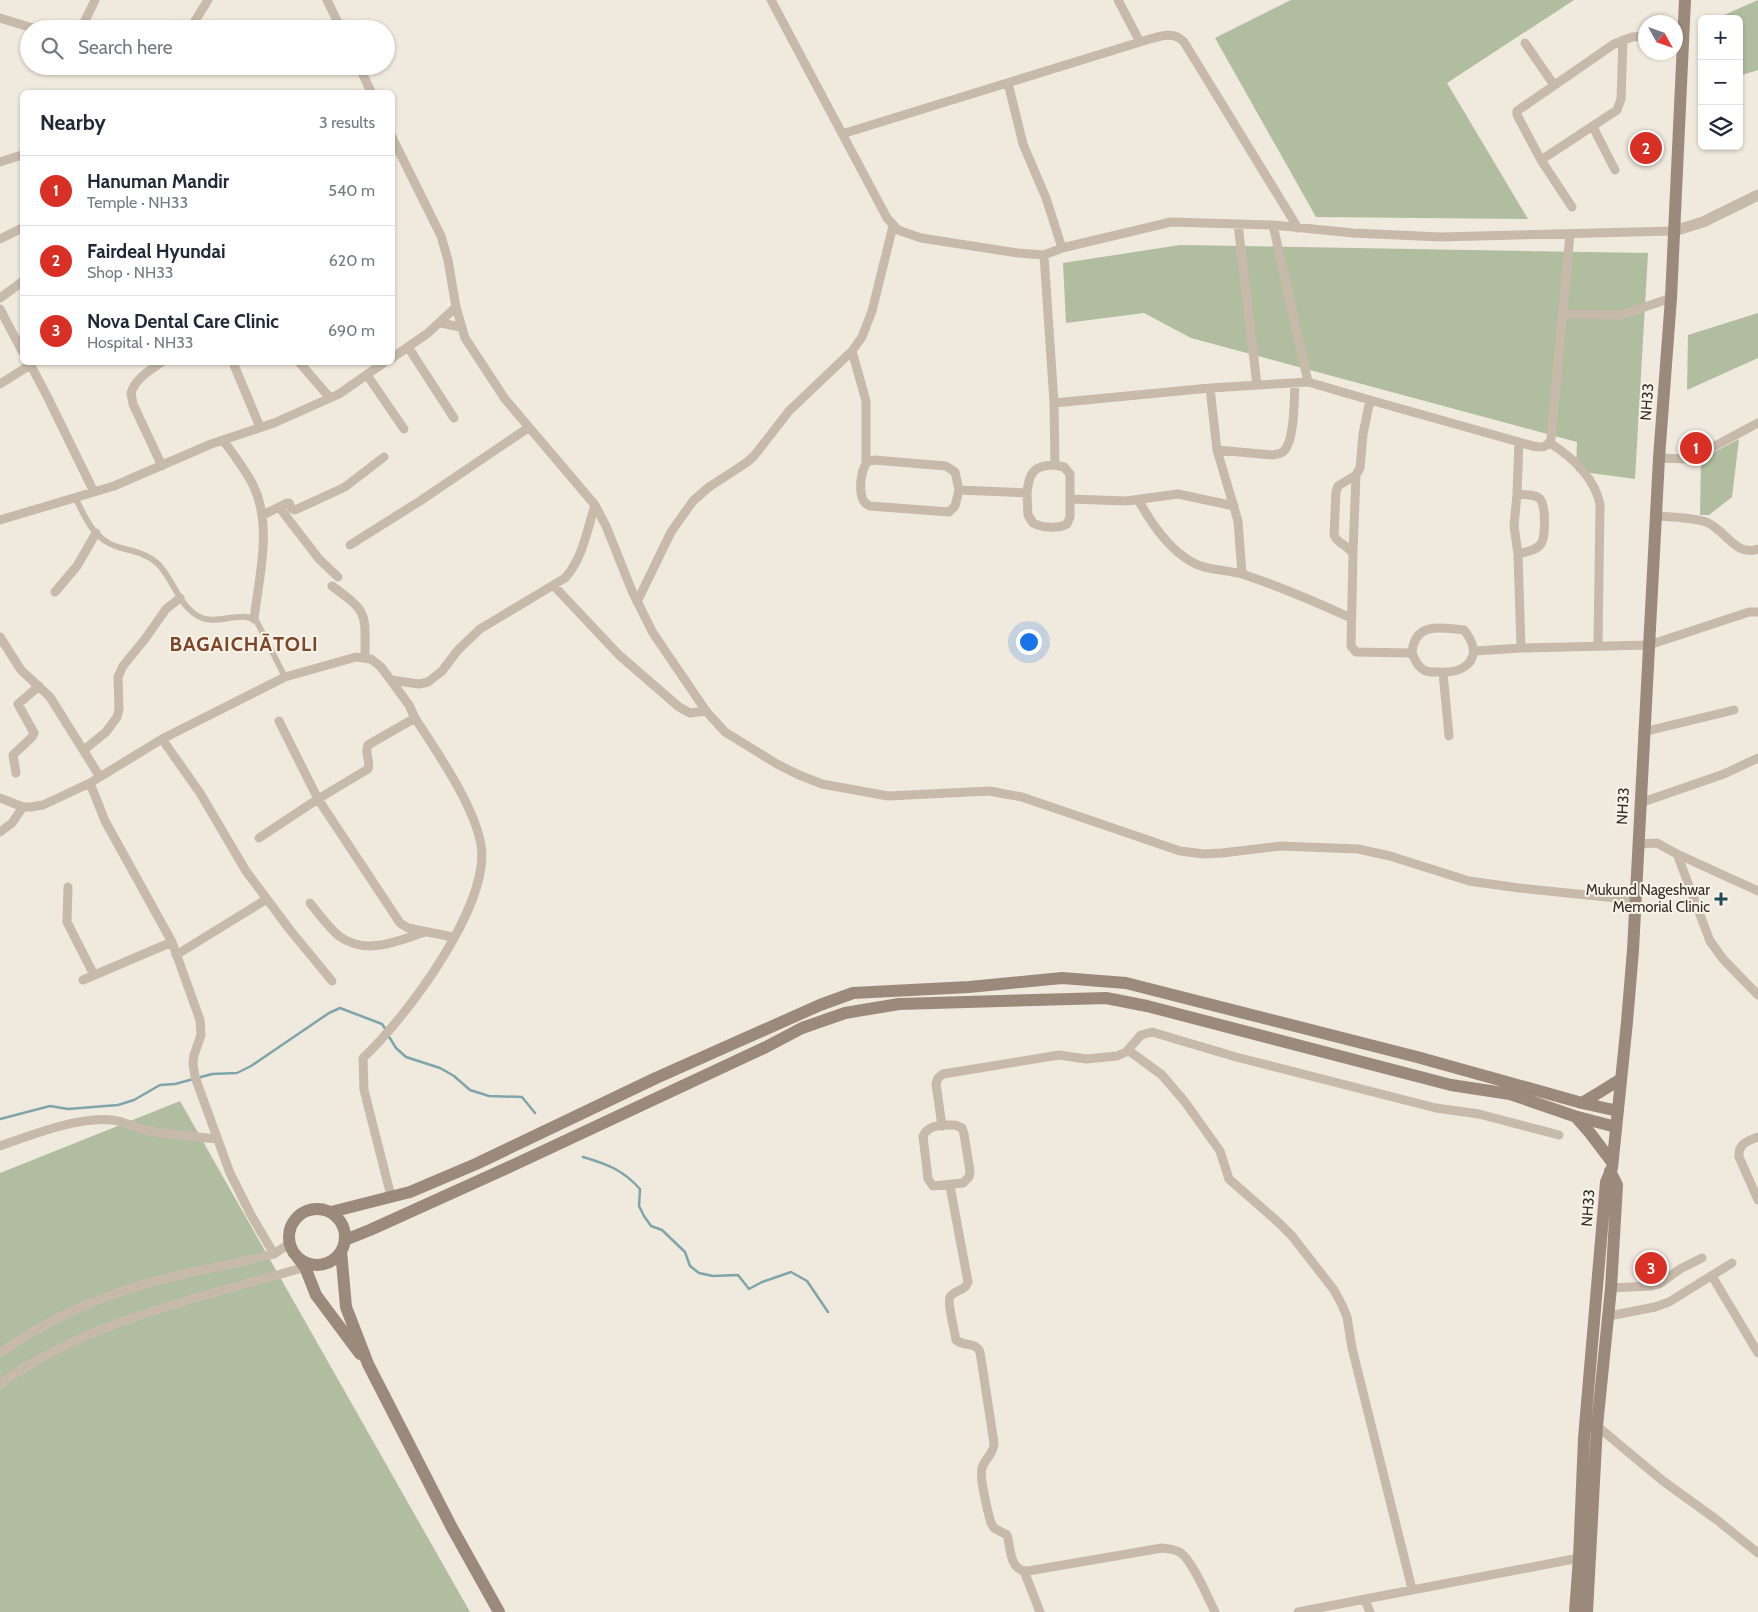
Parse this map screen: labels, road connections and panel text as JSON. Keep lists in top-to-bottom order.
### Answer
{
  "streets": {
    "main road": ["NH33"]
  },
  "districts": ["BAGAICHĀTOLI"],
  "places": {
    "health": ["Mukund Nageshwar Memorial Clinic"]
  },
  "north": "bottom right",
  "page": {
    "map_buttons": ["+", "−"],
    "search": "Search here",
    "heading": ["Nearby", "3 results"],
    "pins": ["2", "1", "3"],
    "list": [
      {
        "mark": "1",
        "name": "Hanuman Mandir",
        "note": "Temple · NH33",
        "value": "540 m"
      },
      {
        "mark": "2",
        "name": "Fairdeal Hyundai",
        "note": "Shop · NH33",
        "value": "620 m"
      },
      {
        "mark": "3",
        "name": "Nova Dental Care Clinic",
        "note": "Hospital · NH33",
        "value": "690 m"
      }
    ]
  }
}
